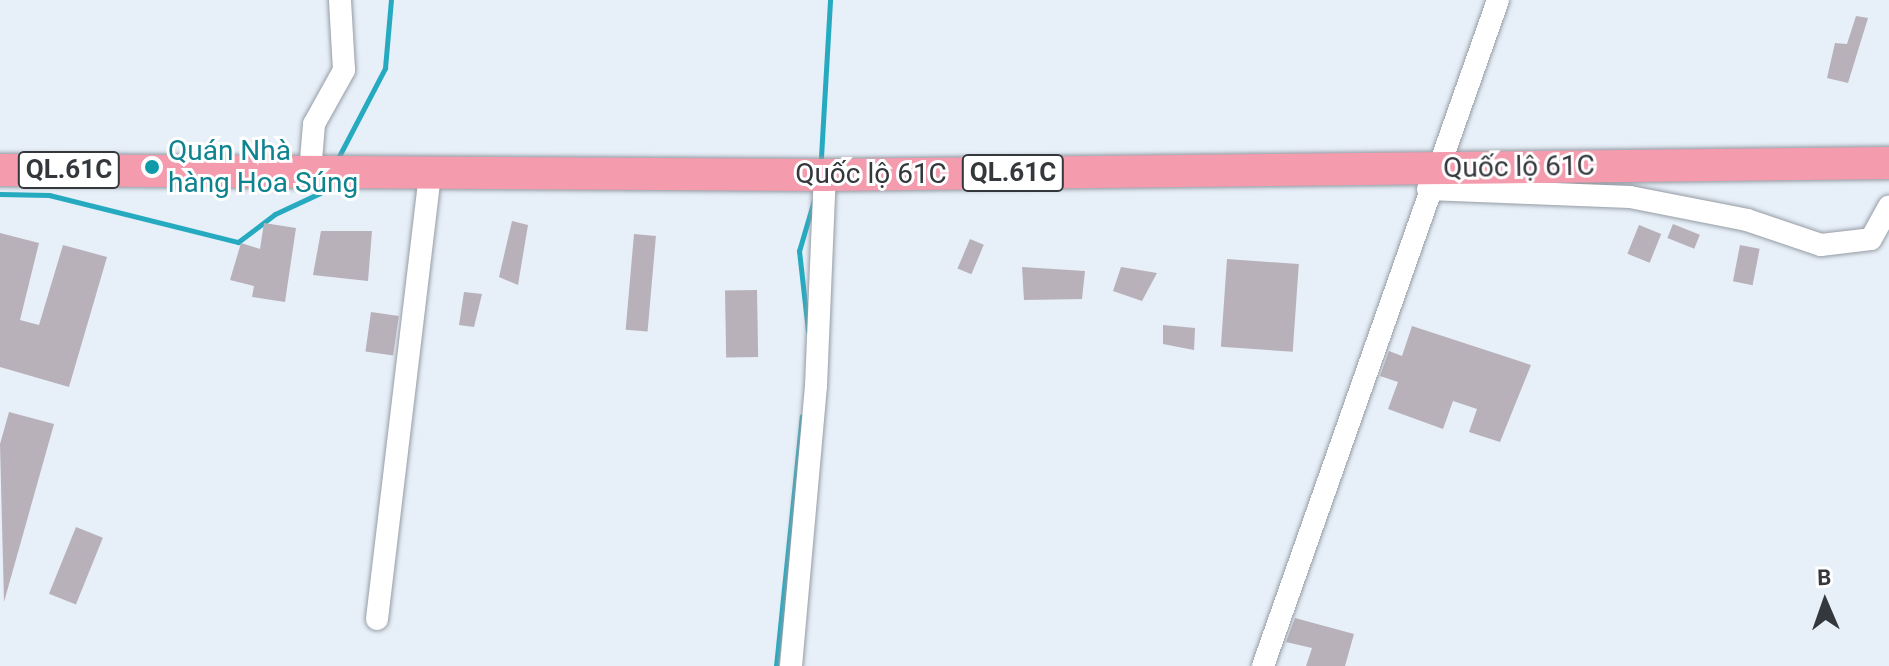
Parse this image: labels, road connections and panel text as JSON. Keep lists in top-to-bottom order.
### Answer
{
  "streets": {
    "highway": ["Quốc lộ 61C", "QL.61C"]
  },
  "places": ["Quán Nhà hàng Hoa Súng"],
  "north": "top"
}
